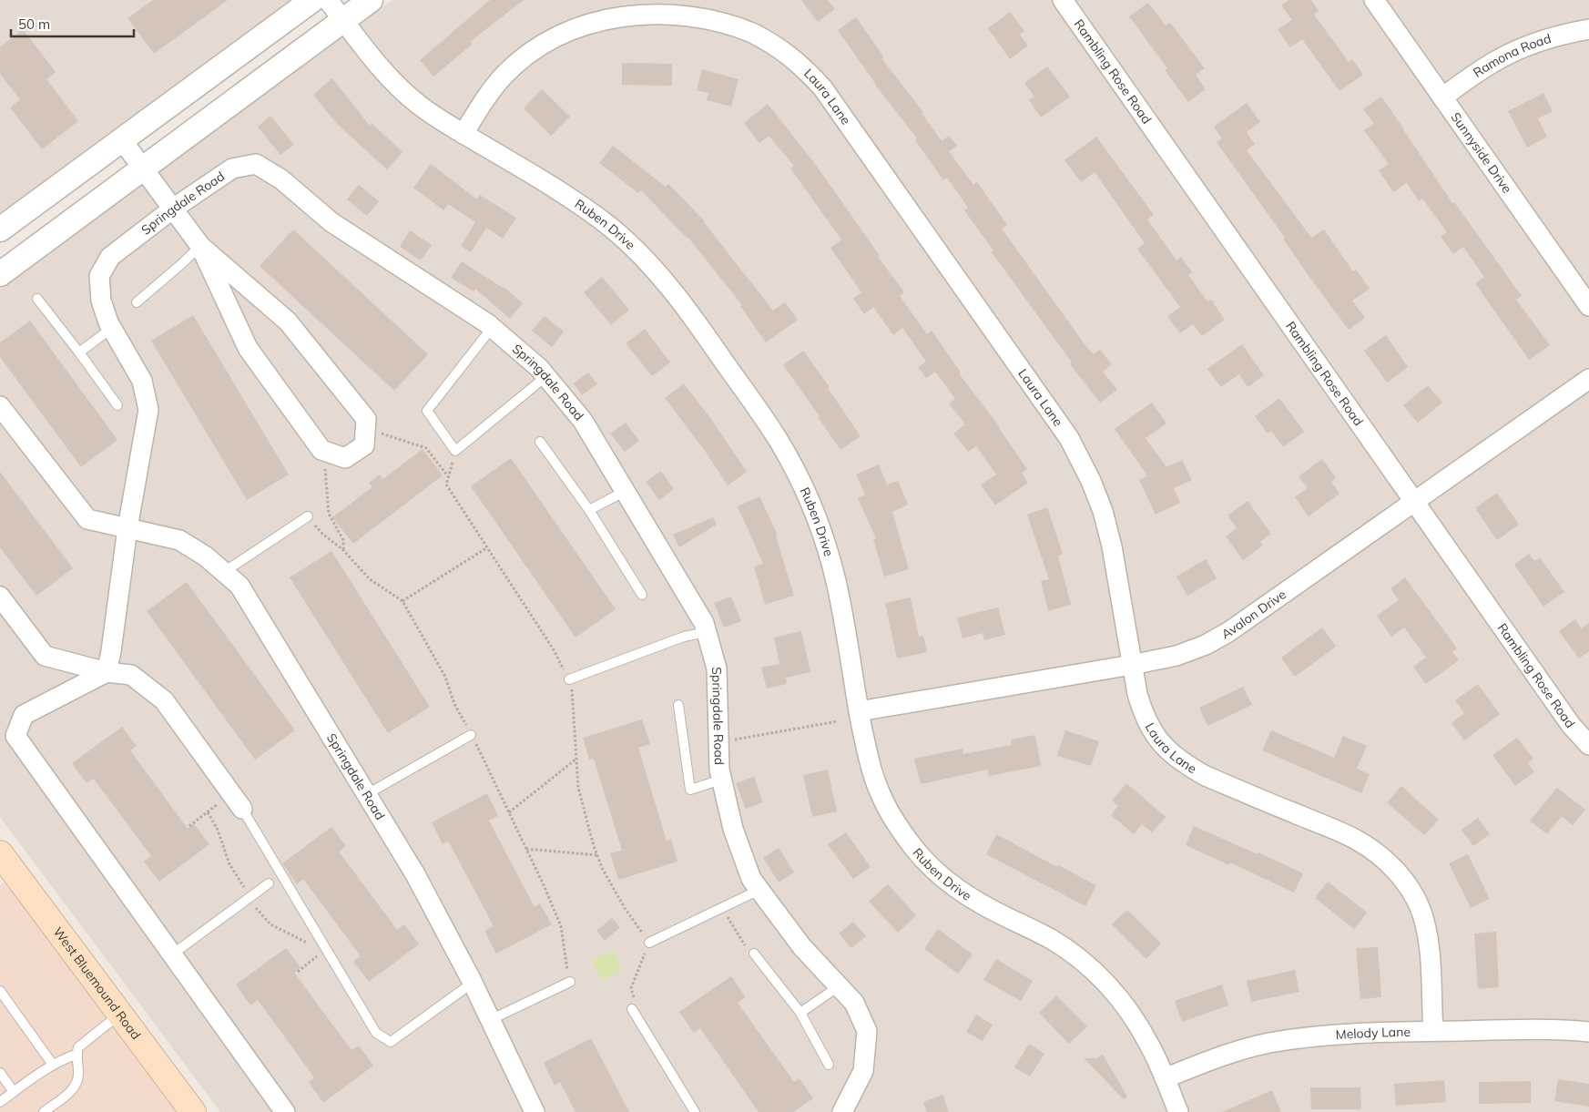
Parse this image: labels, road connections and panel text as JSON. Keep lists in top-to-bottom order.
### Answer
{
  "streets": {
    "main road": ["West Bluemound Road"],
    "street": [
      "Ramona Road",
      "Rambling Rose Road",
      "Laura Lane",
      "Sunnyside Drive",
      "Springdale Road",
      "Ruben Drive",
      "Avalon Drive",
      "Melody Lane"
    ]
  },
  "crossings": [
    ["Ramona Road", "Sunnyside Drive"],
    ["Rambling Rose Road", "Avalon Drive"],
    ["Laura Lane", "Ruben Drive"],
    ["Laura Lane", "Avalon Drive"],
    ["Laura Lane", "Melody Lane"],
    ["Ruben Drive", "Avalon Drive"],
    ["Ruben Drive", "Melody Lane"]
  ],
  "scale_bar": "50 m"
}
